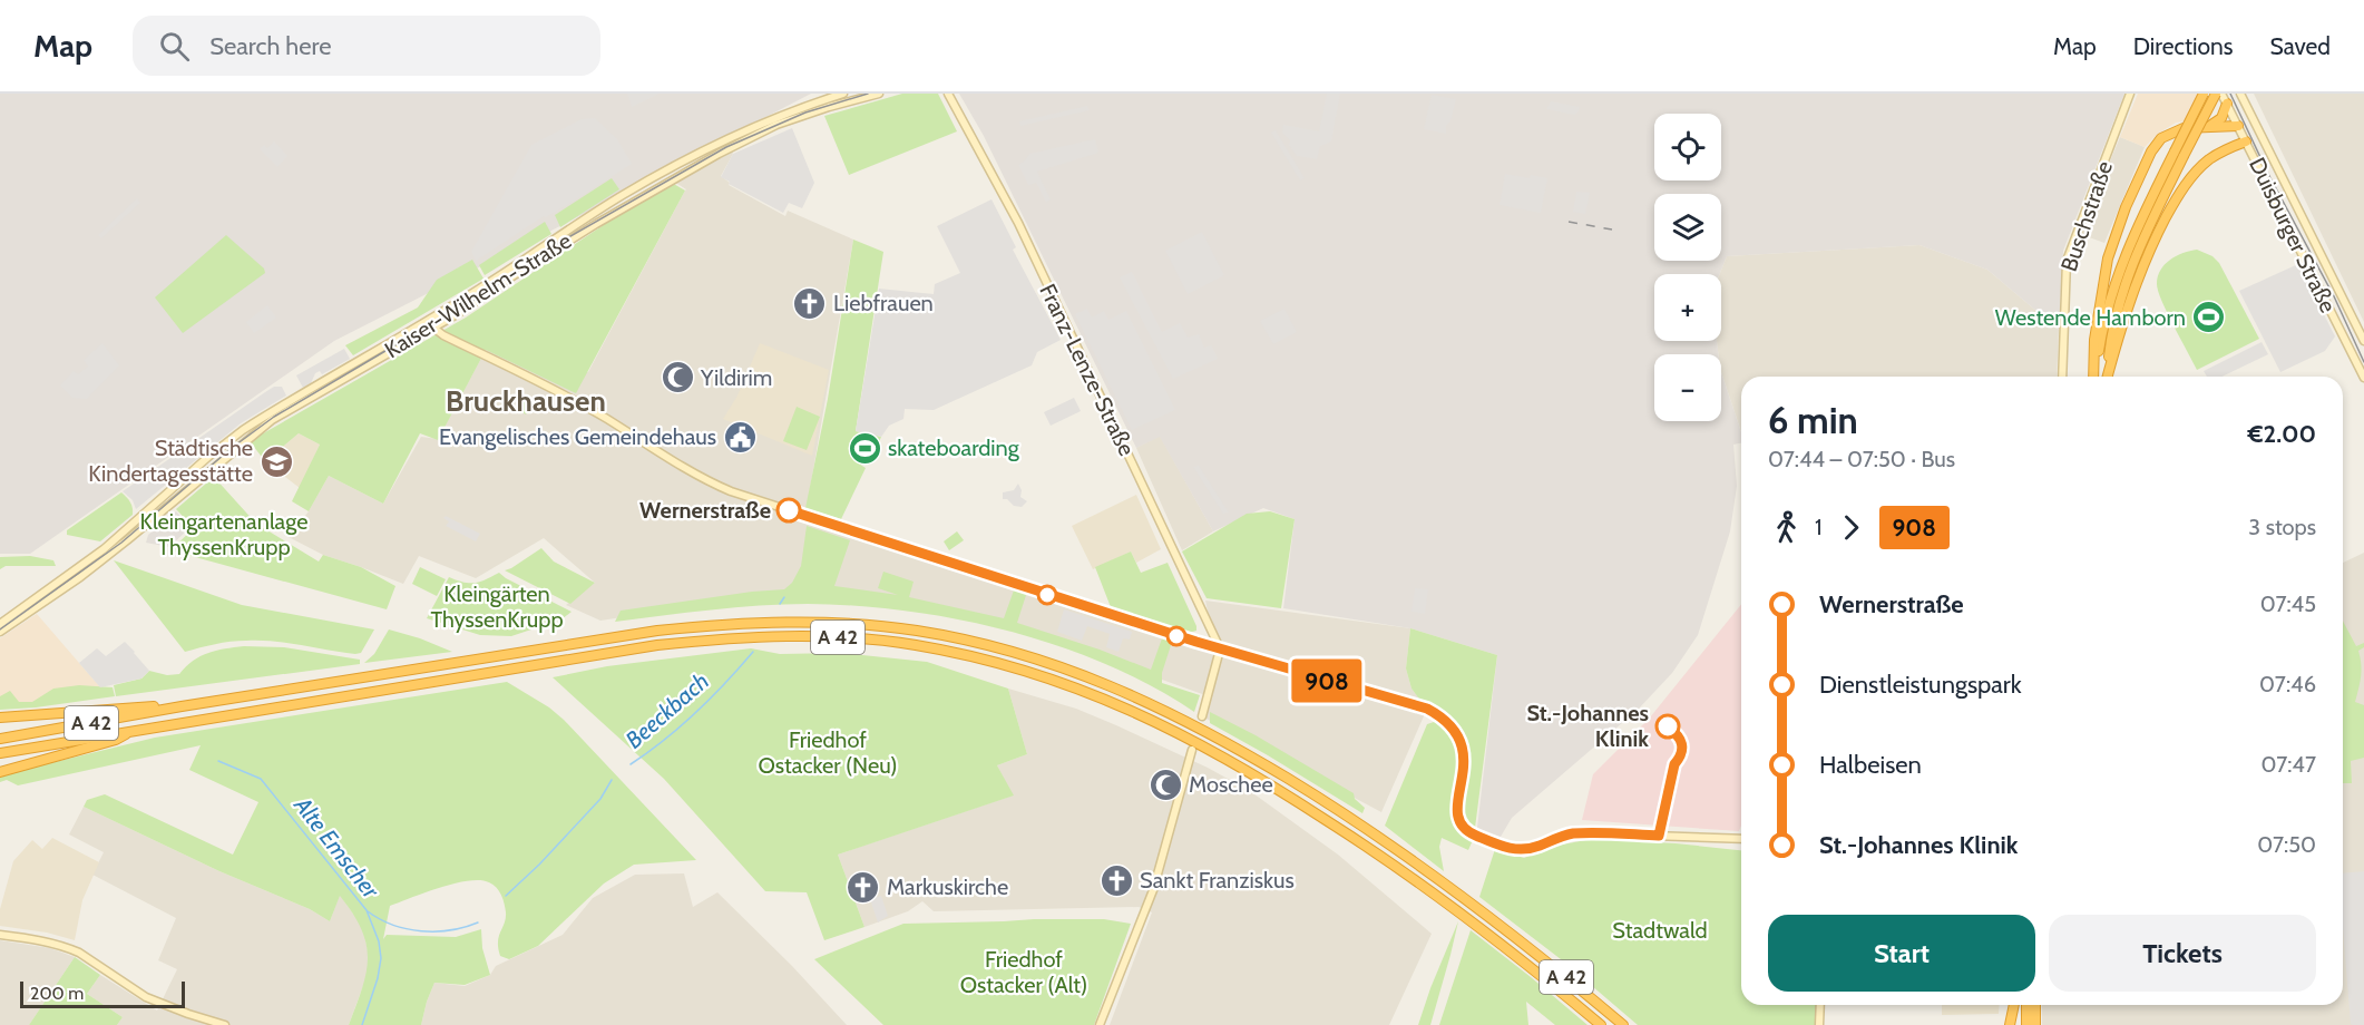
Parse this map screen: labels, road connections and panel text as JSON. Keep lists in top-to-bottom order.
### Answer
{
  "streets": {
    "highway": ["A 42"],
    "main road": [
      "Buschstraße",
      "Duisburger Straße",
      "Kaiser-Wilhelm-Straße",
      "Franz-Lenze-Straße"
    ]
  },
  "districts": ["Bruckhausen"],
  "water": ["Beeckbach", "Alte Emscher"],
  "parks": [
    "Kleingartenanlage ThyssenKrupp",
    "Kleingärten ThyssenKrupp",
    "Friedhof Ostacker (Neu)",
    "Stadtwald",
    "Friedhof Ostacker (Alt)"
  ],
  "places": {
    "church": ["Liebfrauen", "Sankt Franziskus", "Markuskirche"],
    "sports": ["Westende Hamborn", "skateboarding"],
    "mosque": ["Yildirim", "Moschee"],
    "public building": ["Evangelisches Gemeindehaus"],
    "school or university": ["Städtische Kindertagesstätte"],
    "other": ["Wernerstraße", "St.-Johannes Klinik"]
  },
  "lines": ["bus line 908"],
  "scale_bar": "200 m",
  "page": {
    "header": "Map",
    "search": "Search here",
    "nav": ["Map", "Directions", "Saved"],
    "on_map": "908",
    "map_buttons": ["+", "−"],
    "heading": ["6 min", "07:44 – 07:50 · Bus", "€2.00"],
    "legs": ["1", "908", "3 stops"],
    "list": [
      {
        "name": "Wernerstraße",
        "value": "07:45"
      },
      {
        "name": "Dienstleistungspark",
        "value": "07:46"
      },
      {
        "name": "Halbeisen",
        "value": "07:47"
      },
      {
        "name": "St.-Johannes Klinik",
        "value": "07:50"
      }
    ],
    "buttons": ["Start", "Tickets"],
    "scale": "200 m"
  }
}
